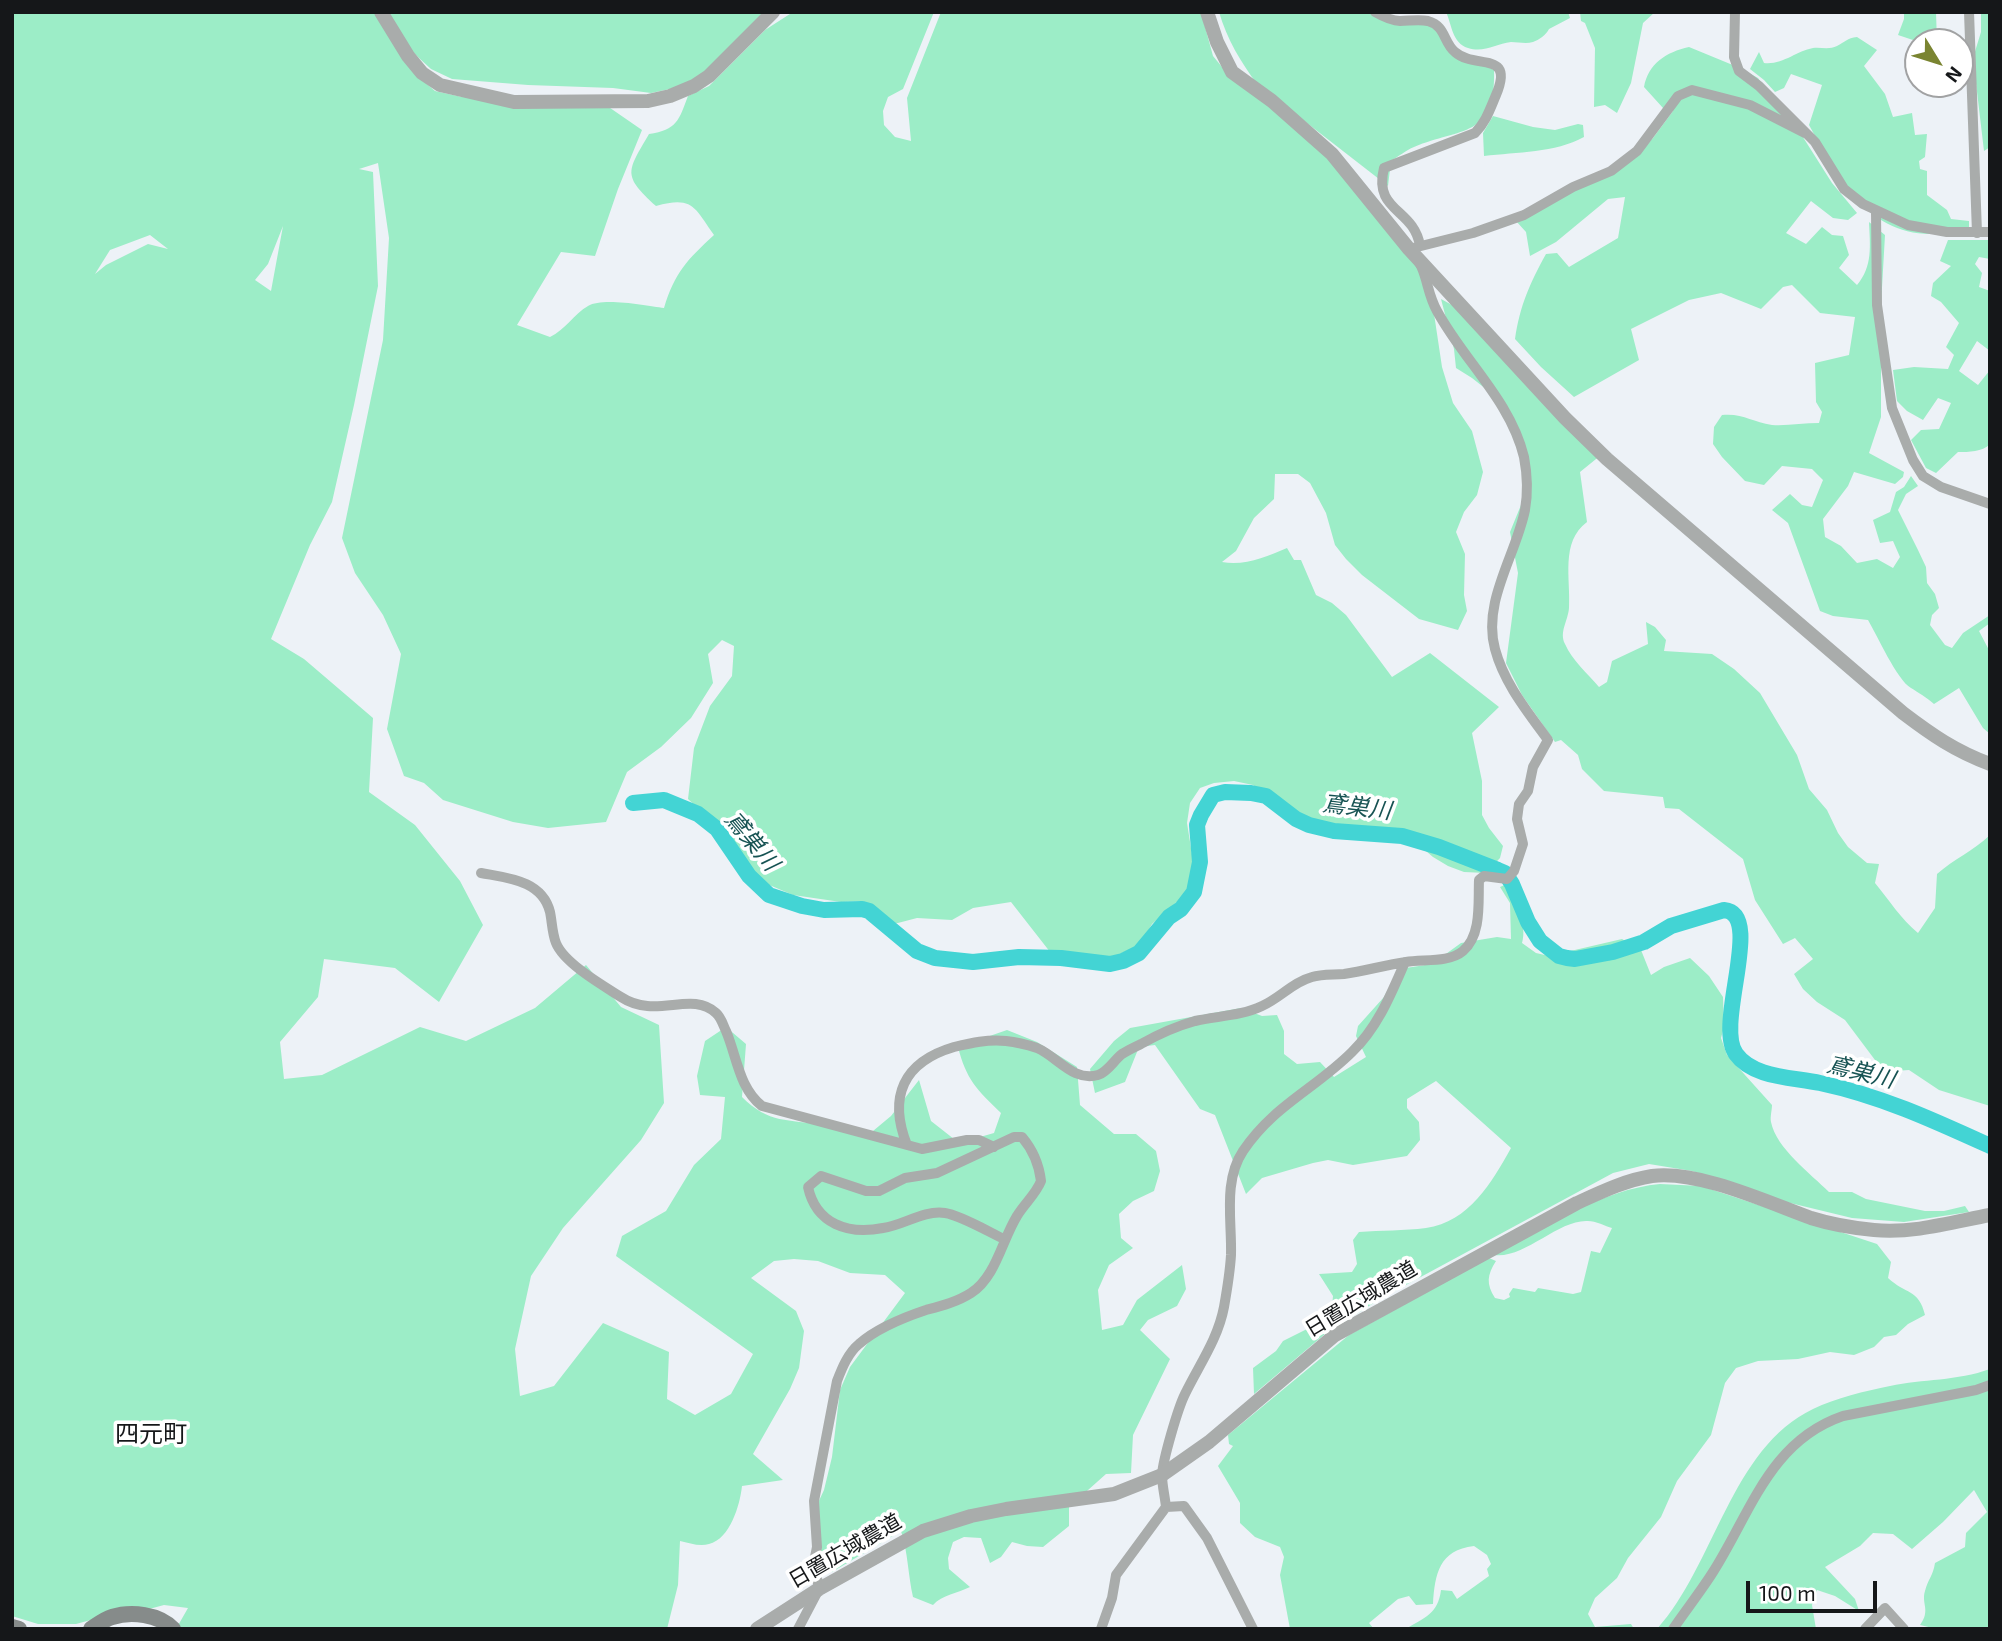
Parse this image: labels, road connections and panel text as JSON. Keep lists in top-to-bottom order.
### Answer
{
  "streets": {
    "street": ["日置広域農道"]
  },
  "districts": ["四元町"],
  "water": ["鳶巣川"],
  "scale_bar": "100 m",
  "north": "bottom right"
}
